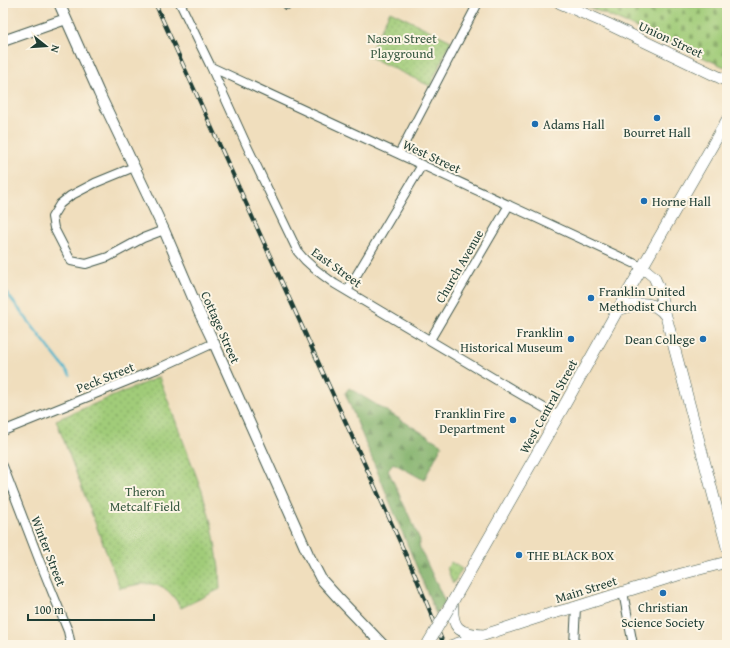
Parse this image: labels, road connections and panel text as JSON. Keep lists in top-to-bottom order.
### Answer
{
  "streets": {
    "main road": ["Union Street", "West Central Street", "Main Street"],
    "street": [
      "West Street",
      "Church Avenue",
      "East Street",
      "Cottage Street",
      "Peck Street",
      "Winter Street"
    ]
  },
  "crossings": [
    ["West Street", "Church Avenue"],
    ["West Street", "East Street"],
    ["West Street", "West Central Street"],
    ["Church Avenue", "East Street"],
    ["East Street", "West Central Street"],
    ["Cottage Street", "Peck Street"]
  ],
  "parks": ["Nason Street Playground", "Theron Metcalf Field"],
  "places": [
    "Bourret Hall",
    "Adams Hall",
    "Horne Hall",
    "Franklin United Methodist Church",
    "Franklin Historical Museum",
    "Dean College",
    "Franklin Fire Department",
    "THE BLACK BOX",
    "Christian Science Society"
  ],
  "scale_bar": "100 m",
  "north": "right"
}
